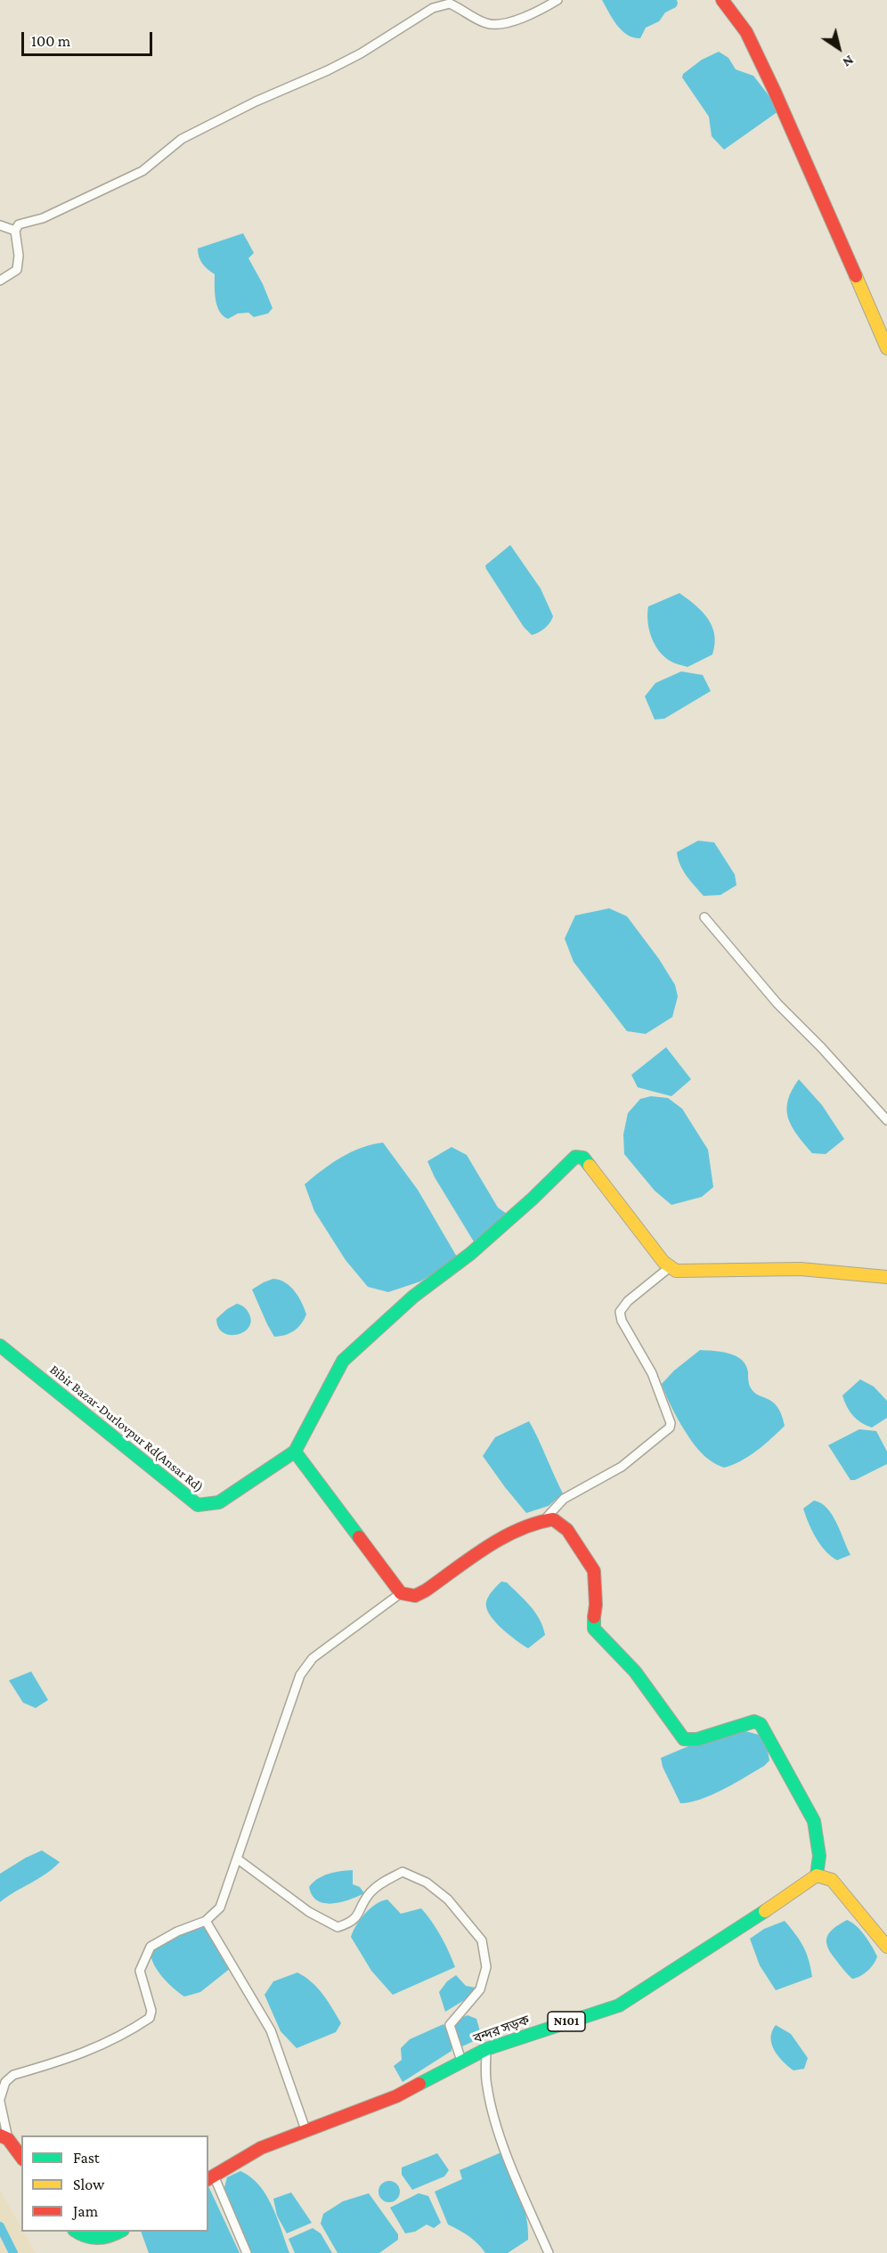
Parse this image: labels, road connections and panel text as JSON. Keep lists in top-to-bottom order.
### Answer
{
  "streets": {
    "main road": ["Bibir Bazar-Durlovpur Rd(Ansar Rd)", "N101", "বন্দর সড়ক"]
  },
  "legend": ["Fast", "Slow", "Jam"],
  "scale_bar": "100 m",
  "north": "bottom right"
}
